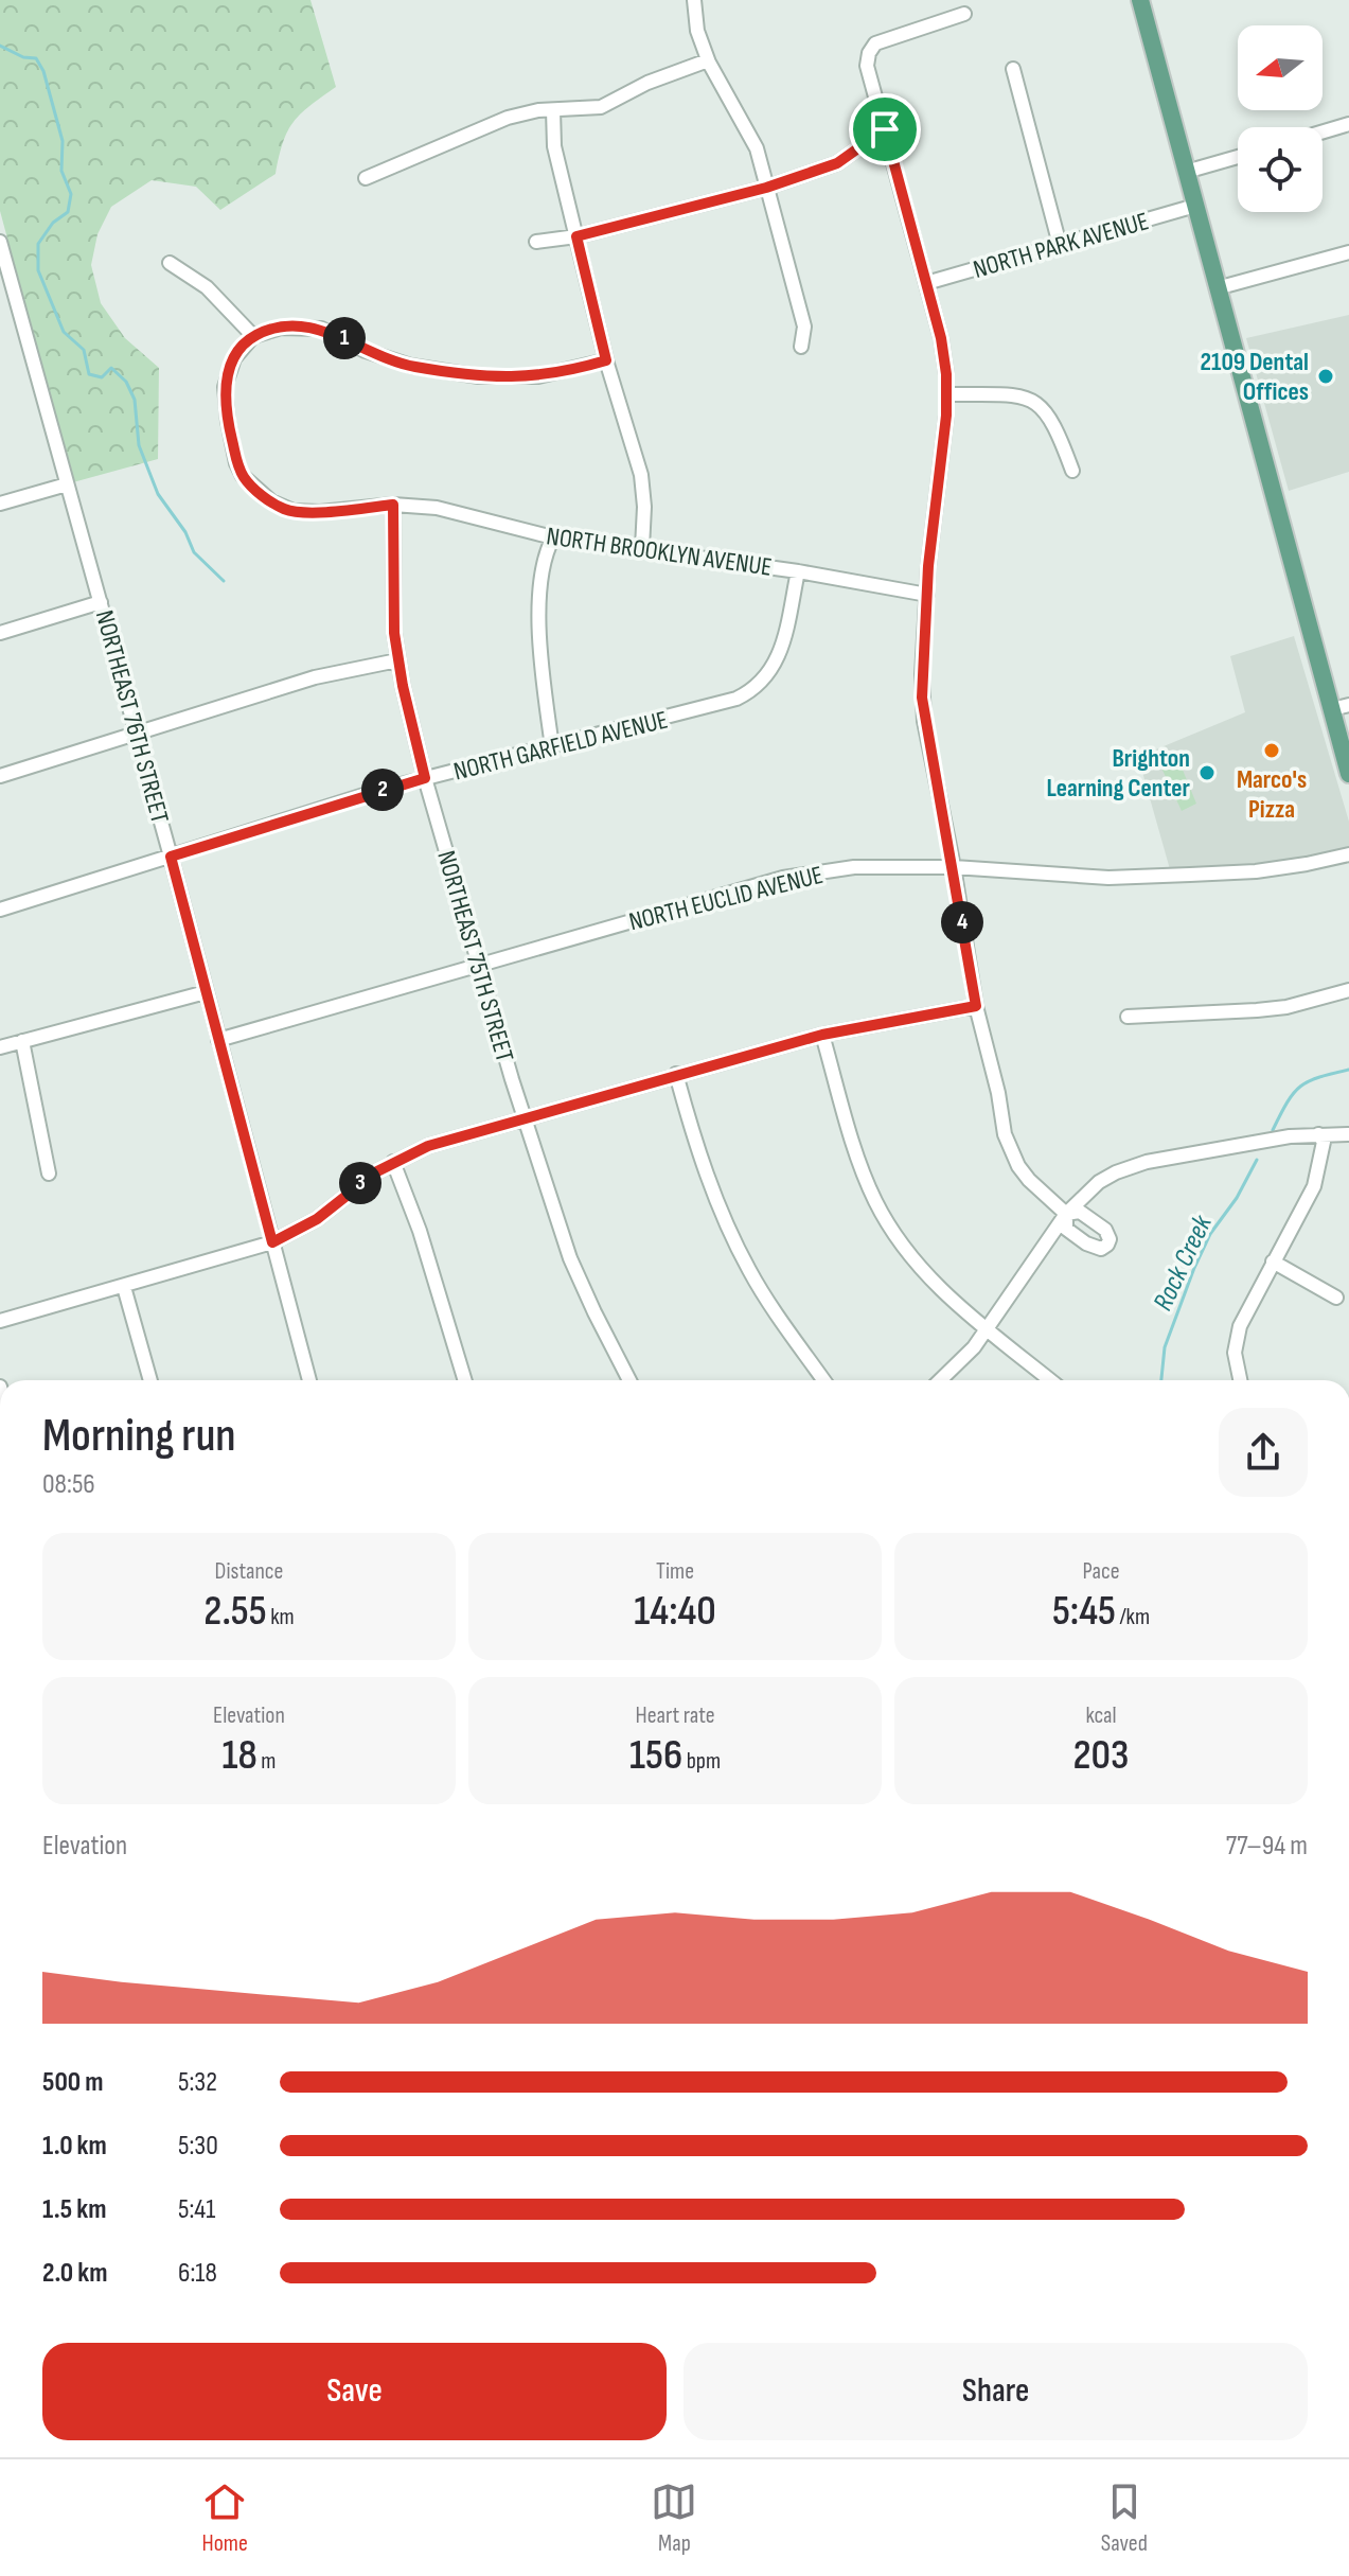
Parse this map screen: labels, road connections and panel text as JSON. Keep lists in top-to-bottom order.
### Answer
{
  "streets": {
    "street": [
      "NORTH PARK AVENUE",
      "NORTH BROOKLYN AVENUE",
      "NORTHEAST 76TH STREET",
      "NORTH GARFIELD AVENUE",
      "NORTH EUCLID AVENUE",
      "NORTHEAST 75TH STREET"
    ]
  },
  "crossings": [
    ["NORTH BROOKLYN AVENUE", "NORTH GARFIELD AVENUE"],
    ["NORTH BROOKLYN AVENUE", "NORTHEAST 75TH STREET"],
    ["NORTHEAST 76TH STREET", "NORTH GARFIELD AVENUE"],
    ["NORTHEAST 76TH STREET", "NORTH EUCLID AVENUE"],
    ["NORTH GARFIELD AVENUE", "NORTHEAST 75TH STREET"],
    ["NORTH EUCLID AVENUE", "NORTHEAST 75TH STREET"]
  ],
  "water": ["Rock Creek"],
  "places": ["2109 Dental Offices", "Marco's Pizza", "Brighton Learning Center"],
  "north": "left",
  "page": {
    "pins": [
      "1",
      "2",
      "4",
      "3"
    ],
    "heading": ["Morning run", "08:56"],
    "stats": [
      ["Distance", "2.55 km"],
      ["Time", "14:40"],
      ["Pace", "5:45 /km"],
      ["Elevation", "18 m"],
      ["Heart rate", "156 bpm"],
      ["kcal", "203"]
    ],
    "chart": ["Elevation", "77–94 m"],
    "list": [
      {
        "name": "500 m",
        "note": "5:32"
      },
      {
        "name": "1.0 km",
        "note": "5:30"
      },
      {
        "name": "1.5 km",
        "note": "5:41"
      },
      {
        "name": "2.0 km",
        "note": "6:18"
      }
    ],
    "buttons": ["Save", "Share"],
    "tabs": ["Home", "Map", "Saved"]
  }
}
